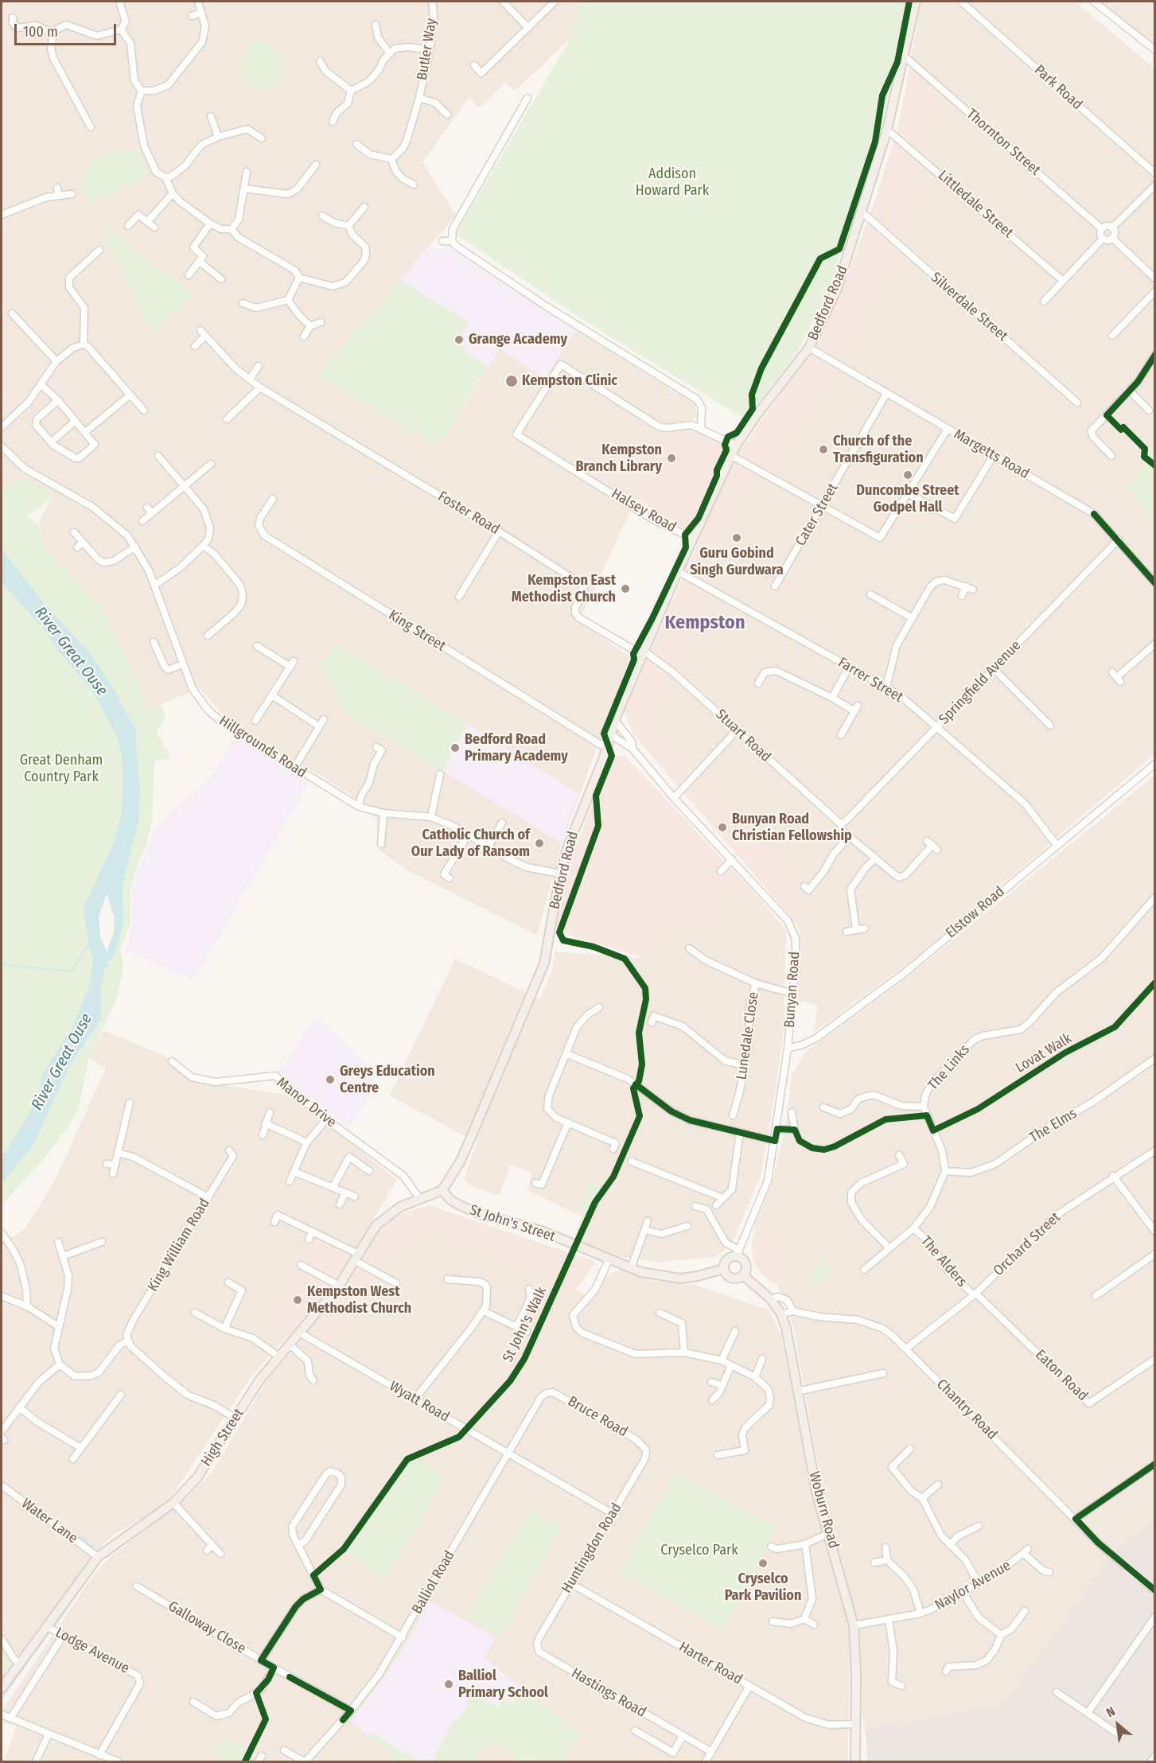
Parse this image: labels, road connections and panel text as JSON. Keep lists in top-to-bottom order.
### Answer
{
  "streets": {
    "main road": [
      "Bedford Road",
      "St John's Street",
      "High Street",
      "Woburn Road"
    ],
    "street": [
      "Butler Way",
      "Park Road",
      "Thornton Street",
      "Littledale Street",
      "Silverdale Street",
      "Margetts Road",
      "Halsey Road",
      "Foster Road",
      "Cater Street",
      "King Street",
      "Farrer Street",
      "Springfield Avenue",
      "Stuart Road",
      "Hillgrounds Road",
      "Elstow Road",
      "Bunyan Road",
      "Lunedale Close",
      "The Links",
      "Manor Drive",
      "The Elms",
      "Orchard Street",
      "King William Road",
      "The Alders",
      "Eaton Road",
      "Wyatt Road",
      "Chantry Road",
      "Bruce Road",
      "Water Lane",
      "Huntingdon Road",
      "Balliol Road",
      "Naylor Avenue",
      "Galloway Close",
      "Lodge Avenue",
      "Harter Road",
      "Hastings Road"
    ],
    "cycle path": ["Lovat Walk", "St John's Walk"]
  },
  "crossings": [
    ["Thornton Street", "Bedford Road"],
    ["Littledale Street", "Bedford Road"],
    ["Bedford Road", "Silverdale Street"],
    ["Bedford Road", "Margetts Road"],
    ["Bedford Road", "Halsey Road"],
    ["Bedford Road", "Foster Road"],
    ["Bedford Road", "King Street"],
    ["Bedford Road", "Farrer Street"],
    ["Bedford Road", "Stuart Road"],
    ["Bedford Road", "Hillgrounds Road"],
    ["Bedford Road", "Bunyan Road"],
    ["Bedford Road", "St John's Street"],
    ["Bedford Road", "High Street"],
    ["Margetts Road", "Cater Street"],
    ["Margetts Road", "Springfield Avenue"],
    ["Foster Road", "Stuart Road"],
    ["Farrer Street", "Springfield Avenue"],
    ["Farrer Street", "Elstow Road"],
    ["Springfield Avenue", "Stuart Road"],
    ["Elstow Road", "Bunyan Road"],
    ["Bunyan Road", "St John's Street"],
    ["Bunyan Road", "Woburn Road"],
    ["The Links", "The Elms"],
    ["Manor Drive", "High Street"],
    ["St John's Street", "High Street"],
    ["St John's Street", "Woburn Road"],
    ["Orchard Street", "The Alders"],
    ["Orchard Street", "Eaton Road"],
    ["Orchard Street", "Chantry Road"],
    ["The Alders", "Eaton Road"],
    ["Wyatt Road", "High Street"],
    ["Wyatt Road", "Huntingdon Road"],
    ["Wyatt Road", "Balliol Road"],
    ["Chantry Road", "Woburn Road"],
    ["Bruce Road", "Huntingdon Road"],
    ["Bruce Road", "Balliol Road"],
    ["High Street", "Water Lane"],
    ["High Street", "Lodge Avenue"],
    ["Woburn Road", "Naylor Avenue"],
    ["Woburn Road", "Harter Road"],
    ["Huntingdon Road", "Harter Road"],
    ["Huntingdon Road", "Hastings Road"],
    ["Balliol Road", "Galloway Close"]
  ],
  "districts": ["Kempston"],
  "water": ["River Great Ouse"],
  "parks": ["Addison Howard Park", "Great Denham Country Park", "Cryselco Park"],
  "places": [
    "Grange Academy",
    "Kempston Clinic",
    "Church of the Transfiguration",
    "Kempston Branch Library",
    "Duncombe Street Godpel Hall",
    "Guru Gobind Singh Gurdwara",
    "Kempston East Methodist Church",
    "Bedford Road Primary Academy",
    "Bunyan Road Christian Fellowship",
    "Catholic Church of Our Lady of Ransom",
    "Greys Education Centre",
    "Kempston West Methodist Church",
    "Cryselco Park Pavilion",
    "Balliol Primary School"
  ],
  "scale_bar": "100 m",
  "north": "top left"
}
